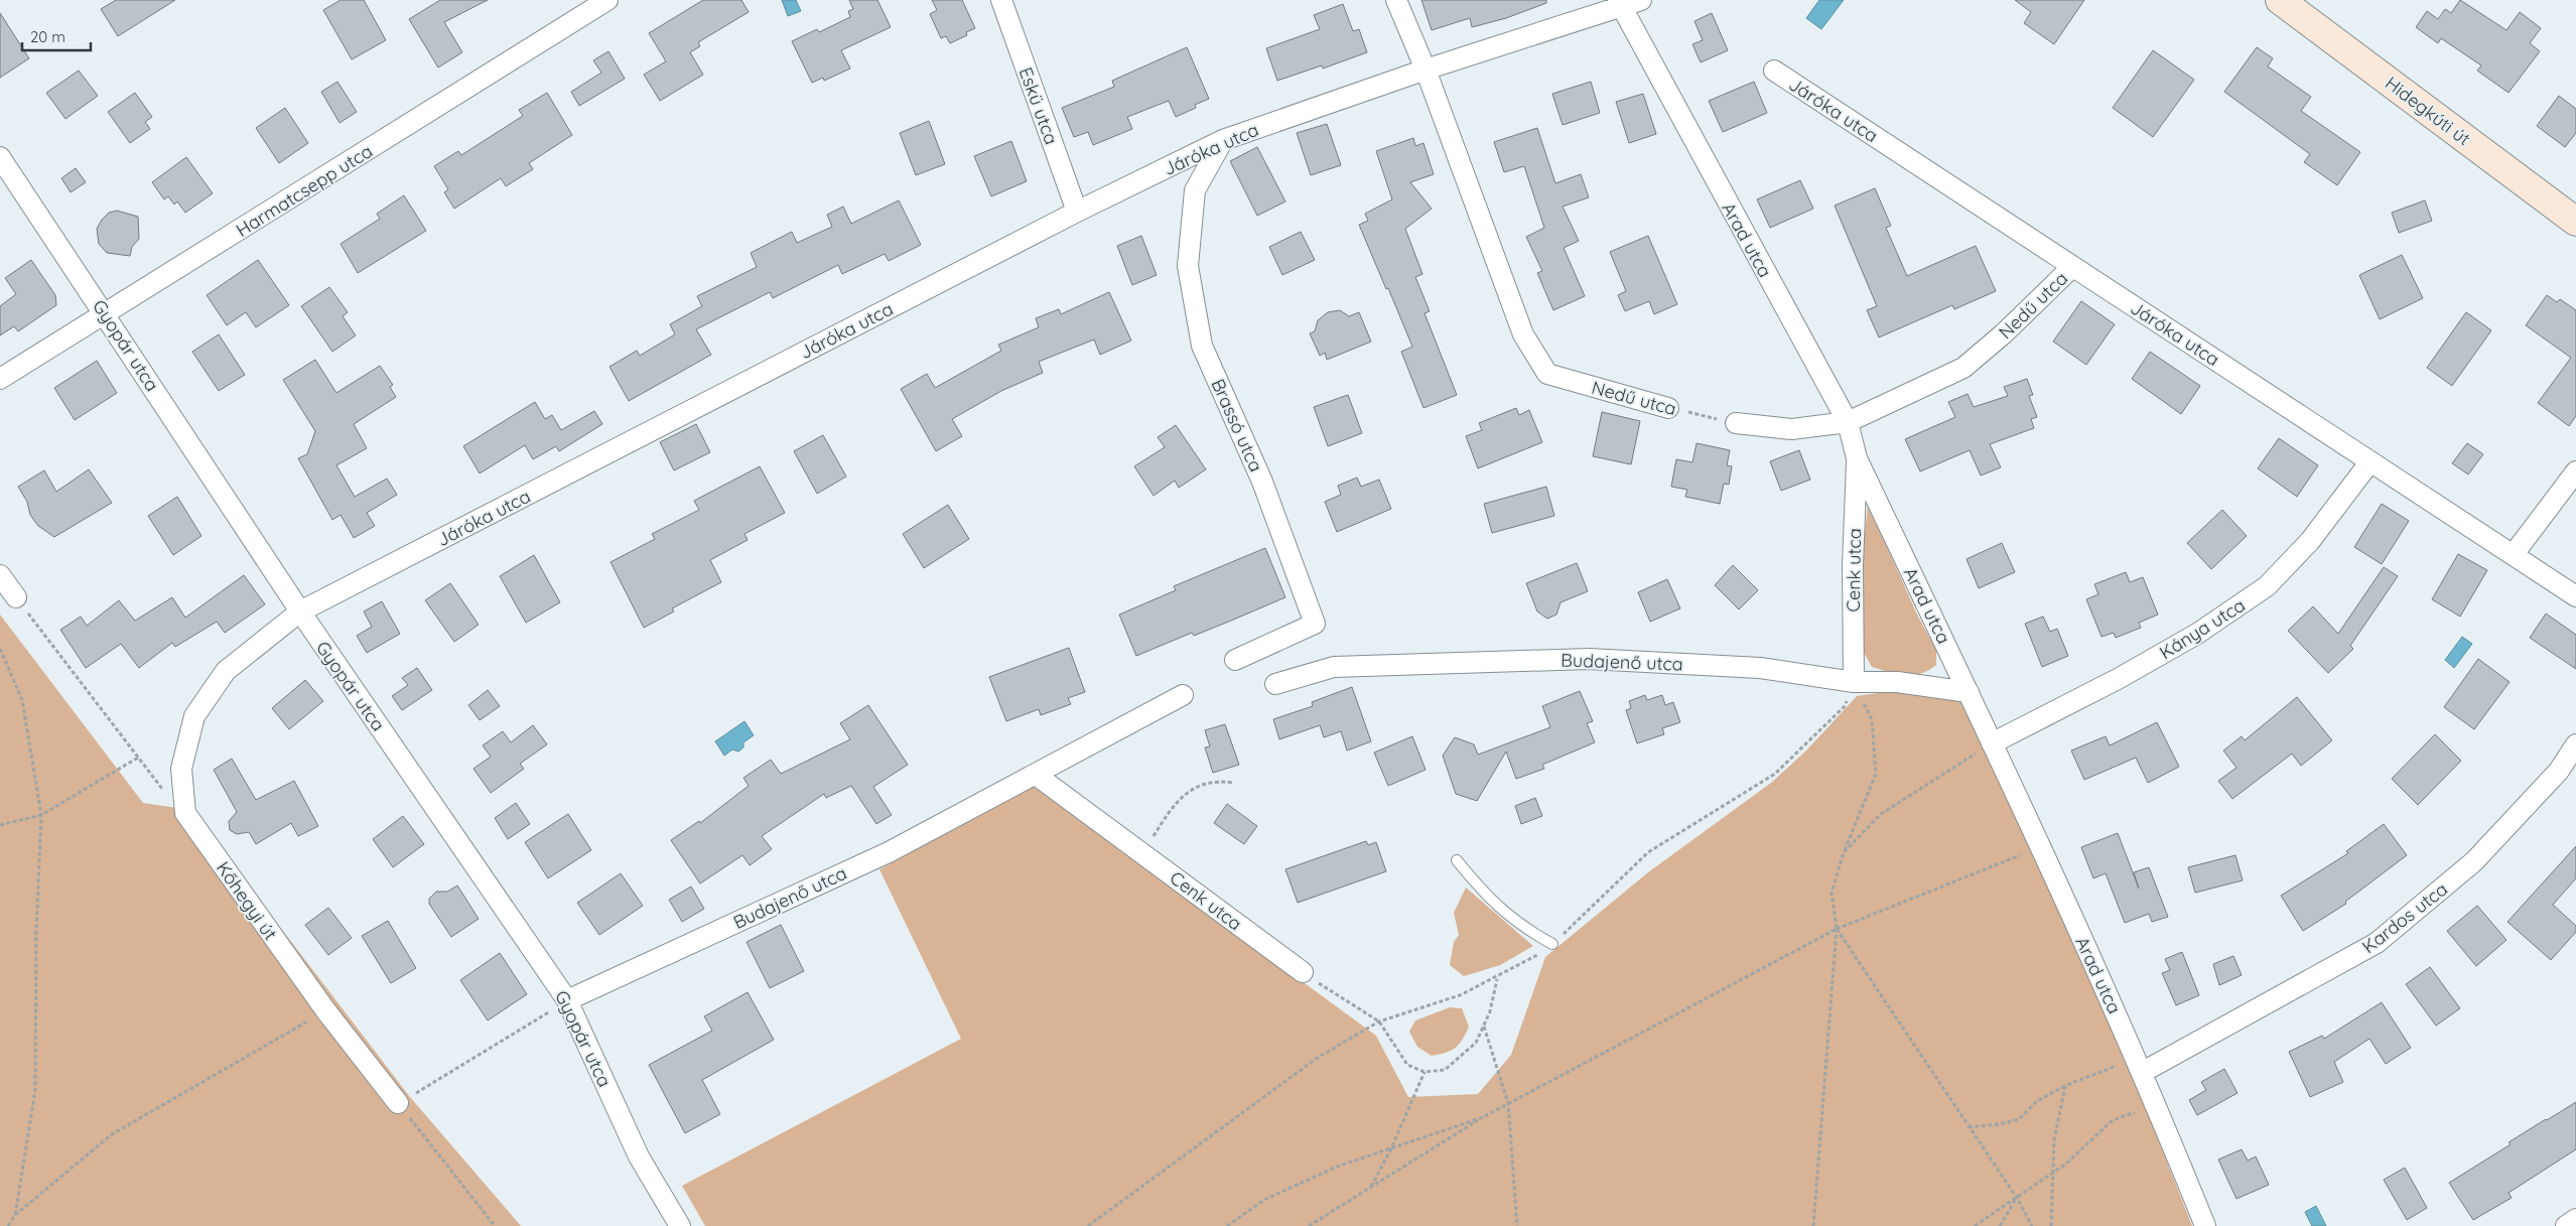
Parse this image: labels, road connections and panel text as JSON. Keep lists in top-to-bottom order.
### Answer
{
  "streets": {
    "main road": ["Hidegkúti út"],
    "street": [
      "Eskü utca",
      "Járóka utca",
      "Harmatcsepp utca",
      "Arad utca",
      "Nedű utca",
      "Gyopár utca",
      "Brassó utca",
      "Cenk utca",
      "Kánya utca",
      "Budajenő utca",
      "Kőhegyi út",
      "Kardos utca"
    ]
  },
  "crossings": [
    ["Eskü utca", "Járóka utca"],
    ["Járóka utca", "Arad utca"],
    ["Járóka utca", "Nedű utca"],
    ["Járóka utca", "Gyopár utca"],
    ["Járóka utca", "Brassó utca"],
    ["Járóka utca", "Kánya utca"],
    ["Járóka utca", "Kőhegyi út"],
    ["Harmatcsepp utca", "Gyopár utca"],
    ["Arad utca", "Nedű utca"],
    ["Arad utca", "Cenk utca"],
    ["Arad utca", "Kánya utca"],
    ["Arad utca", "Budajenő utca"],
    ["Arad utca", "Kardos utca"],
    ["Gyopár utca", "Budajenő utca"],
    ["Cenk utca", "Budajenő utca"]
  ],
  "scale_bar": "20 m"
}
